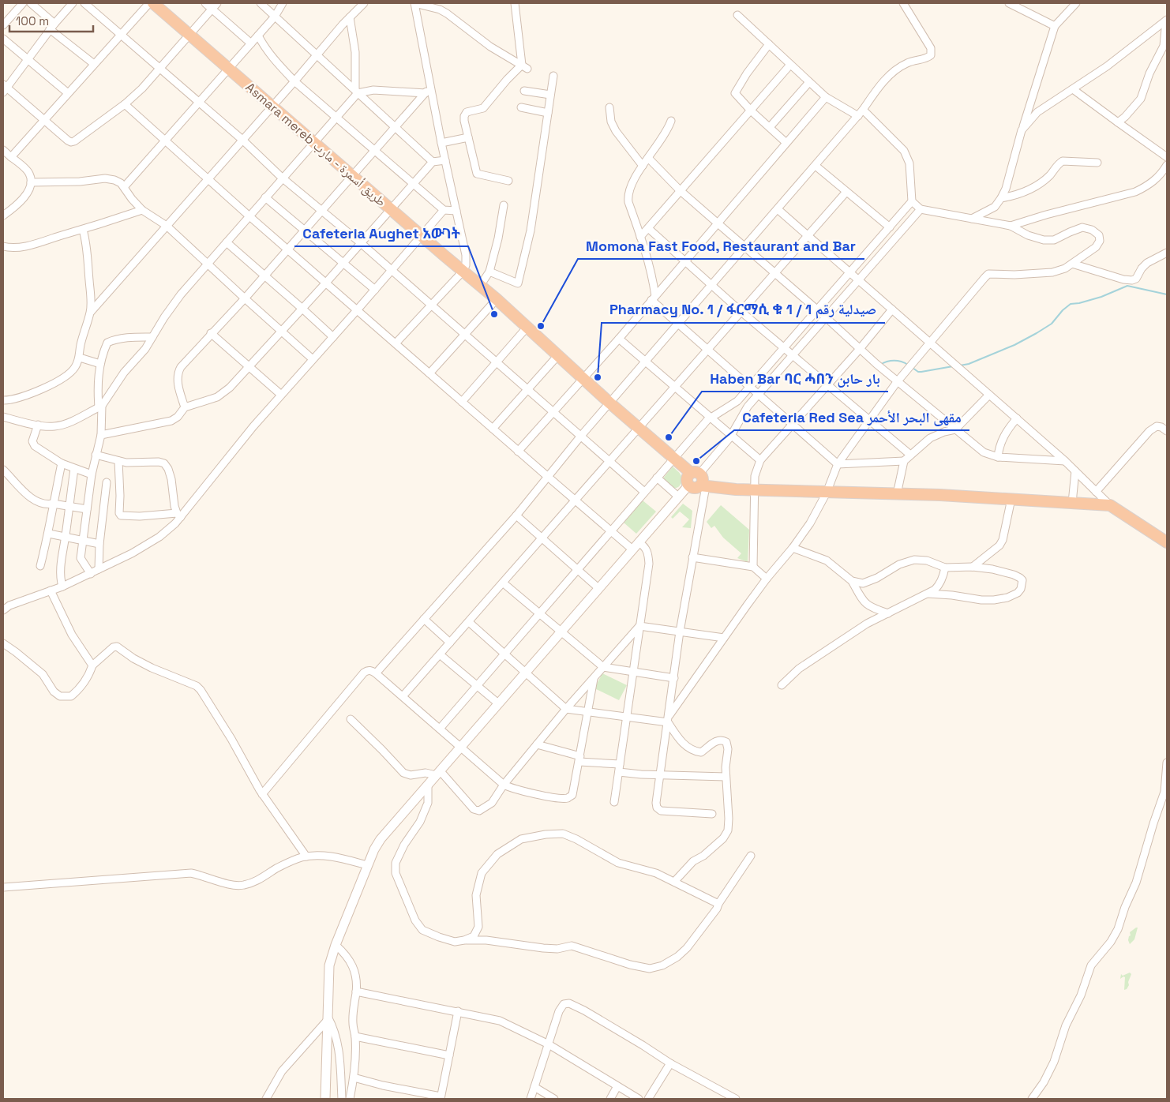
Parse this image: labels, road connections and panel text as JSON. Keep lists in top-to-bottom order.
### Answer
{
  "streets": {
    "highway": ["Asmara mereb طريق أسمرة - مارب"]
  },
  "places": [
    "Cafeteria Aughet አውገት",
    "Momona Fast Food, Restaurant and Bar",
    "Pharmacy No. 1 / ፋርማሲ ቁ 1 / صيدلية رقم 1",
    "Haben Bar ባር ሓበን بار حابن",
    "Cafeteria Red Sea مقهى البحر الأحمر"
  ],
  "scale_bar": "100 m"
}
